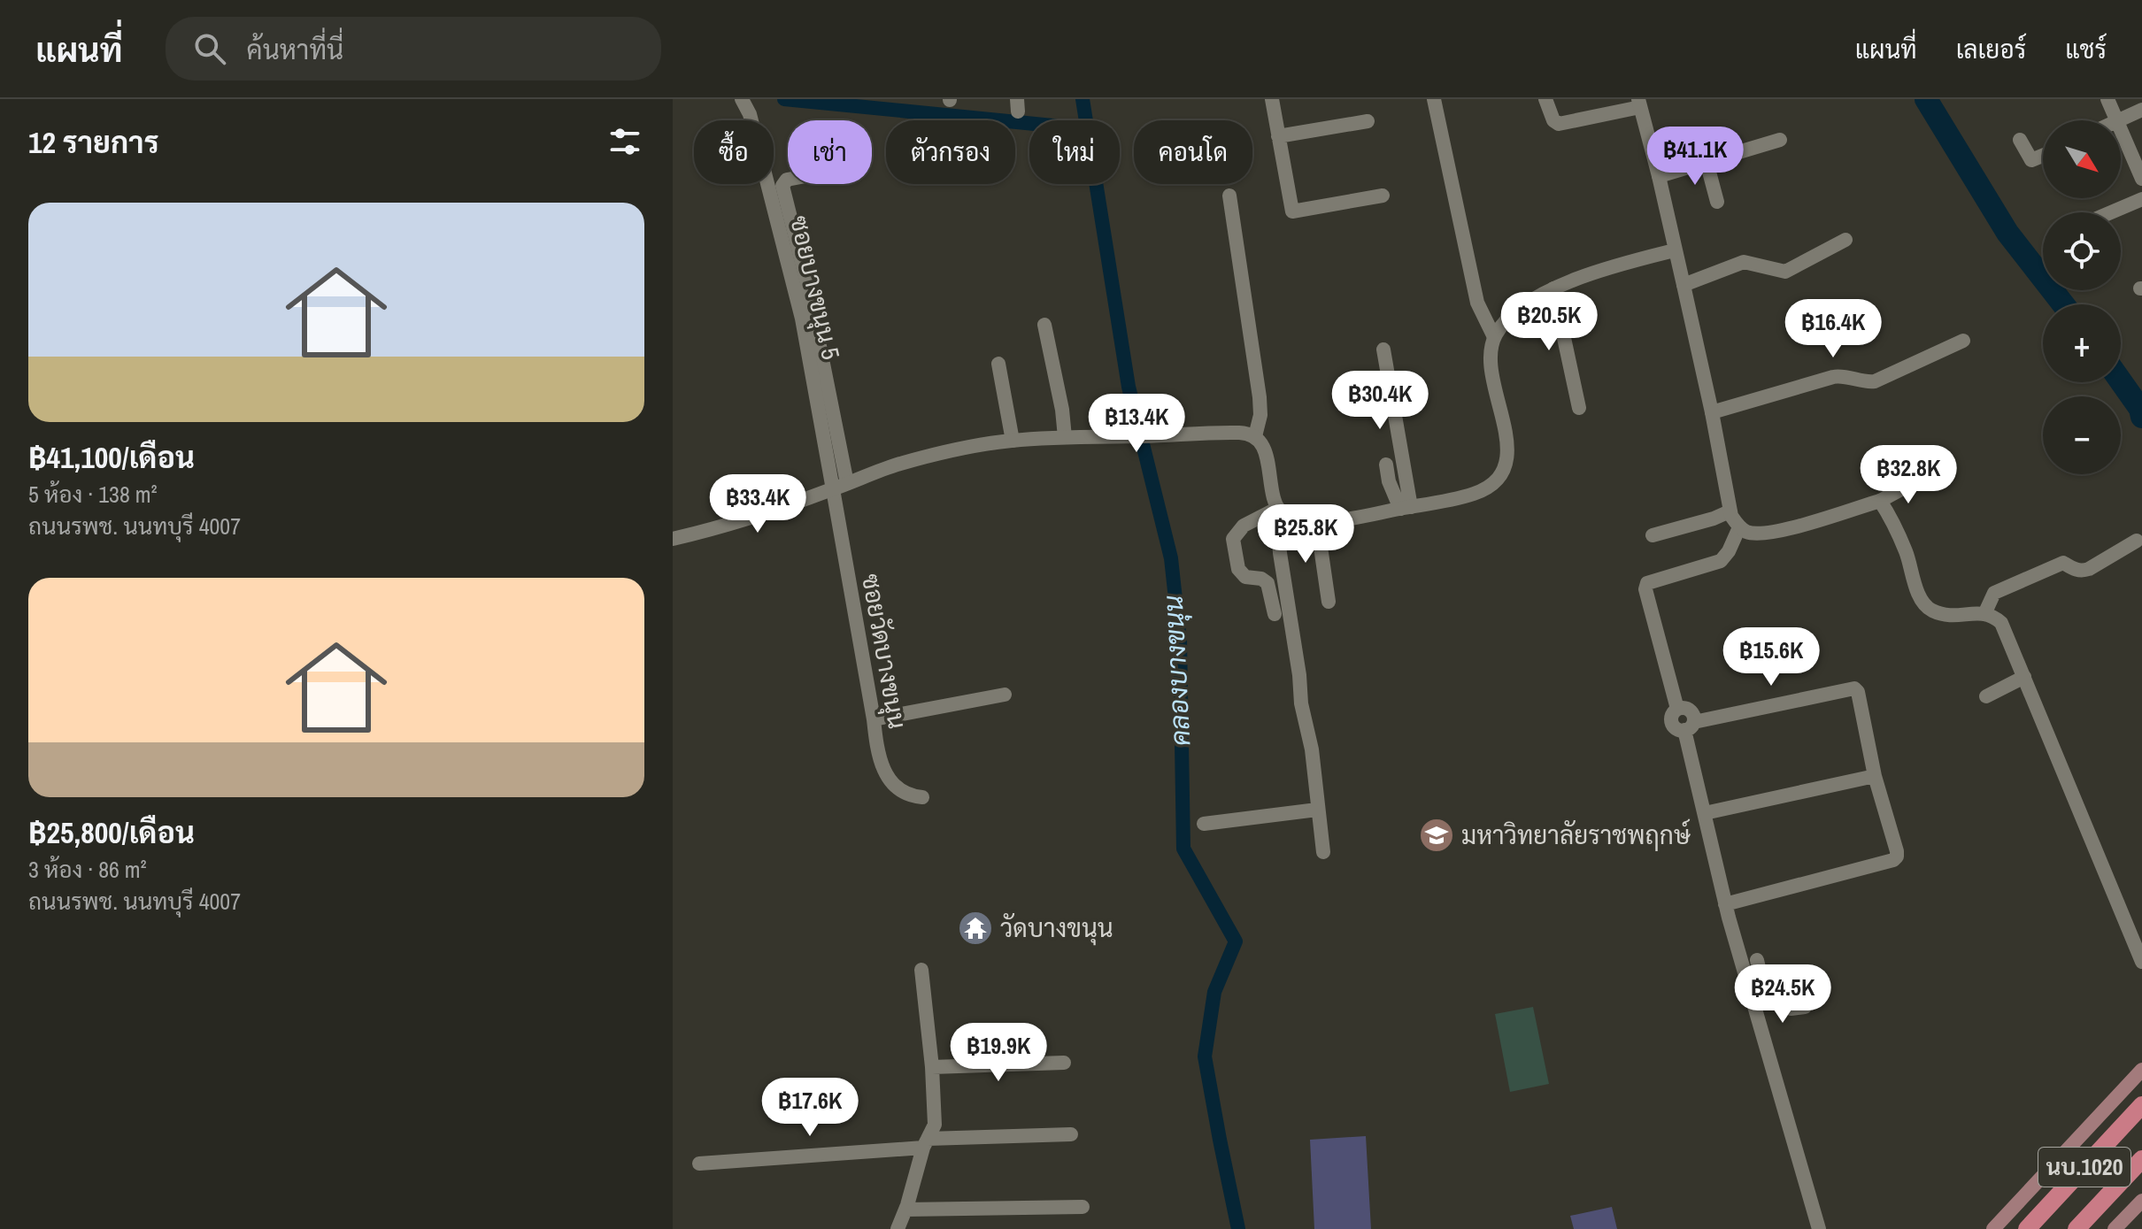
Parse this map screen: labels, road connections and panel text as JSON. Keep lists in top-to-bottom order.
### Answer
{
  "streets": {
    "main road": ["นบ.1020"],
    "street": ["ซอยบางขนุน 5", "ซอยวัดบางขนุน"]
  },
  "crossings": [
    ["ซอยบางขนุน 5", "ซอยวัดบางขนุน"]
  ],
  "water": ["คลองบางขนุน"],
  "places": {
    "school or university": ["มหาวิทยาลัยราชพฤกษ์"],
    "temple": ["วัดบางขนุน"]
  },
  "north": "bottom right",
  "page": {
    "header": "แผนที่",
    "search": "ค้นหาที่นี่",
    "nav": ["แผนที่", "เลเยอร์", "แชร์"],
    "heading": "12 รายการ",
    "map_buttons": ["+", "−"],
    "chip": [
      "ซื้อ",
      "เช่า",
      "ตัวกรอง",
      "ใหม่",
      "คอนโด"
    ],
    "price": [
      "฿41.1K",
      "฿20.5K",
      "฿16.4K",
      "฿30.4K",
      "฿13.4K",
      "฿32.8K",
      "฿33.4K",
      "฿25.8K",
      "฿15.6K",
      "฿24.5K",
      "฿19.9K",
      "฿17.6K"
    ],
    "list": [
      {
        "name": "฿41,100/เดือน",
        "note": "5 ห้อง · 138 m² · ถนนรพช. นนทบุรี 4007"
      },
      {
        "name": "฿25,800/เดือน",
        "note": "3 ห้อง · 86 m² · ถนนรพช. นนทบุรี 4007"
      }
    ]
  }
}
